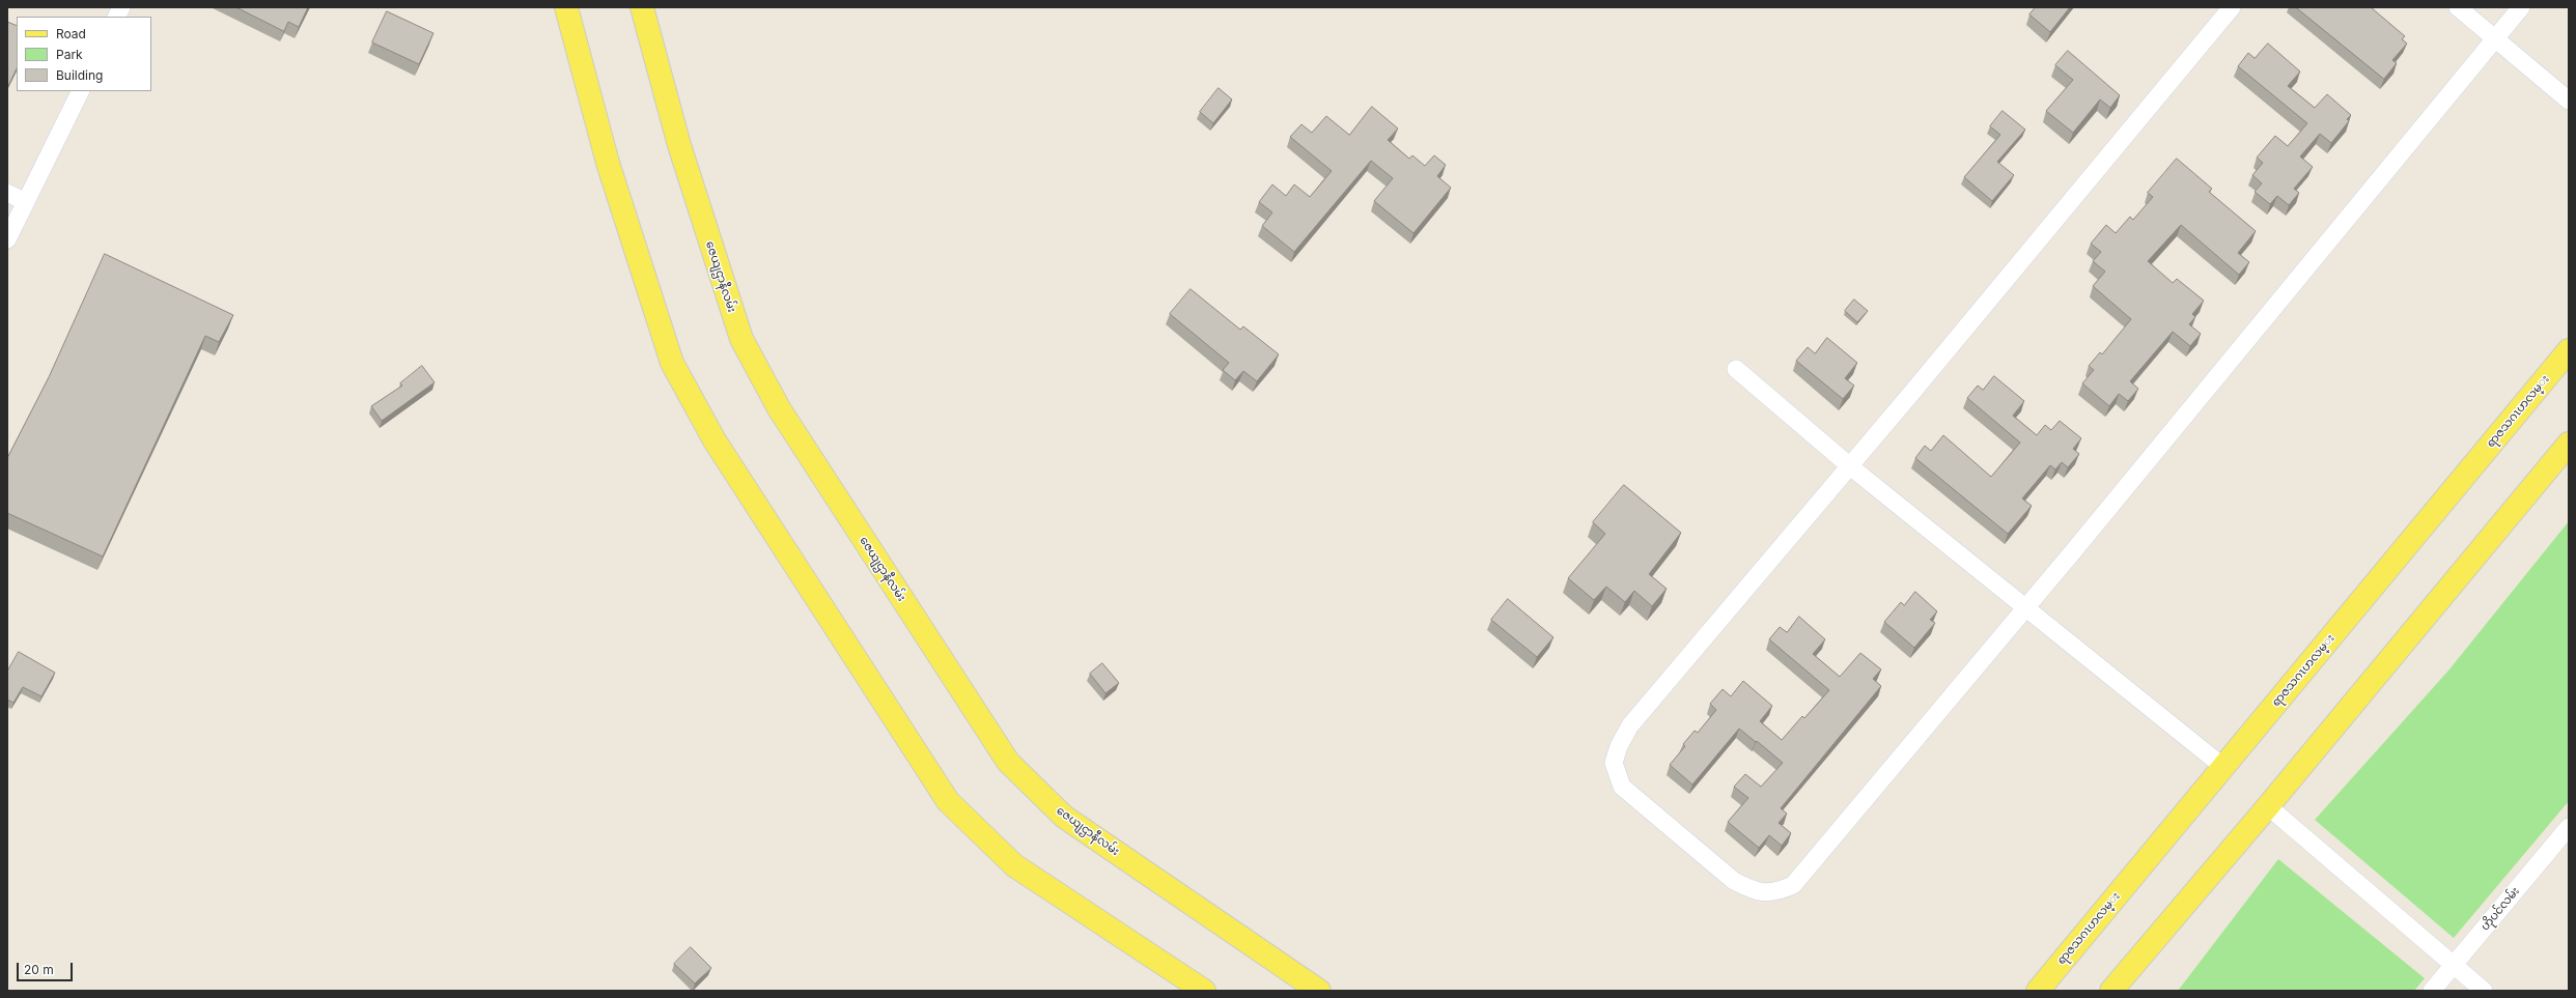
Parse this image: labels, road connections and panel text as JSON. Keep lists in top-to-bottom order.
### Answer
{
  "streets": {
    "main road": ["ဇေယျဌာနီလမ်း", "ရာဇသဂၤဟလမ္း"],
    "street": ["ဟိုပင်လမ်း"]
  },
  "legend": ["Road", "Park", "Building"],
  "scale_bar": "20 m"
}
